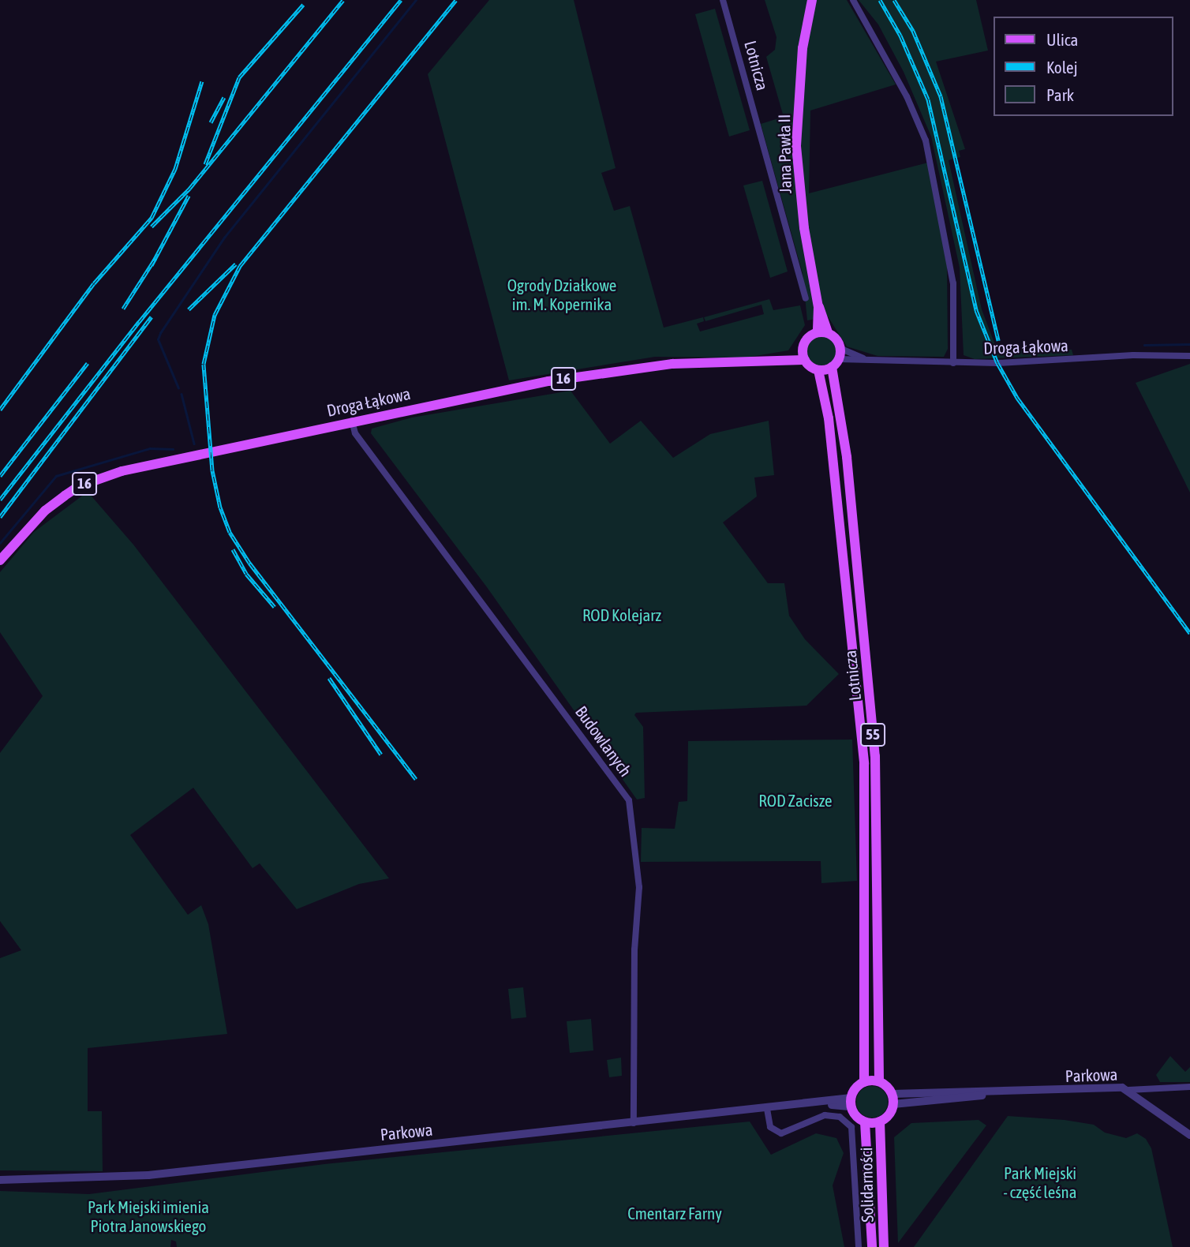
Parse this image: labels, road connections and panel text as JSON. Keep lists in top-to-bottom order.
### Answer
{
  "streets": {
    "main road": [
      "Lotnicza",
      "Jana Pawła II",
      "Droga Łąkowa",
      "16",
      "55",
      "Solidarności"
    ],
    "street": ["Budowlanych", "Parkowa"]
  },
  "crossings": [
    ["Lotnicza", "Jana Pawła II"],
    ["Lotnicza", "Droga Łąkowa"],
    ["Lotnicza", "16"],
    ["Lotnicza", "Parkowa"],
    ["Lotnicza", "Solidarności"],
    ["Jana Pawła II", "Droga Łąkowa"],
    ["Jana Pawła II", "16"],
    ["Droga Łąkowa", "16"],
    ["Droga Łąkowa", "Budowlanych"],
    ["Budowlanych", "Parkowa"],
    ["Parkowa", "Solidarności"]
  ],
  "parks": [
    "Ogrody Działkowe im. M. Kopernika",
    "ROD Kolejarz",
    "ROD Zacisze",
    "Park Miejski - część leśna",
    "Park Miejski imienia Piotra Janowskiego",
    "Cmentarz Farny"
  ],
  "legend": ["Ulica", "Kolej", "Park"]
}
